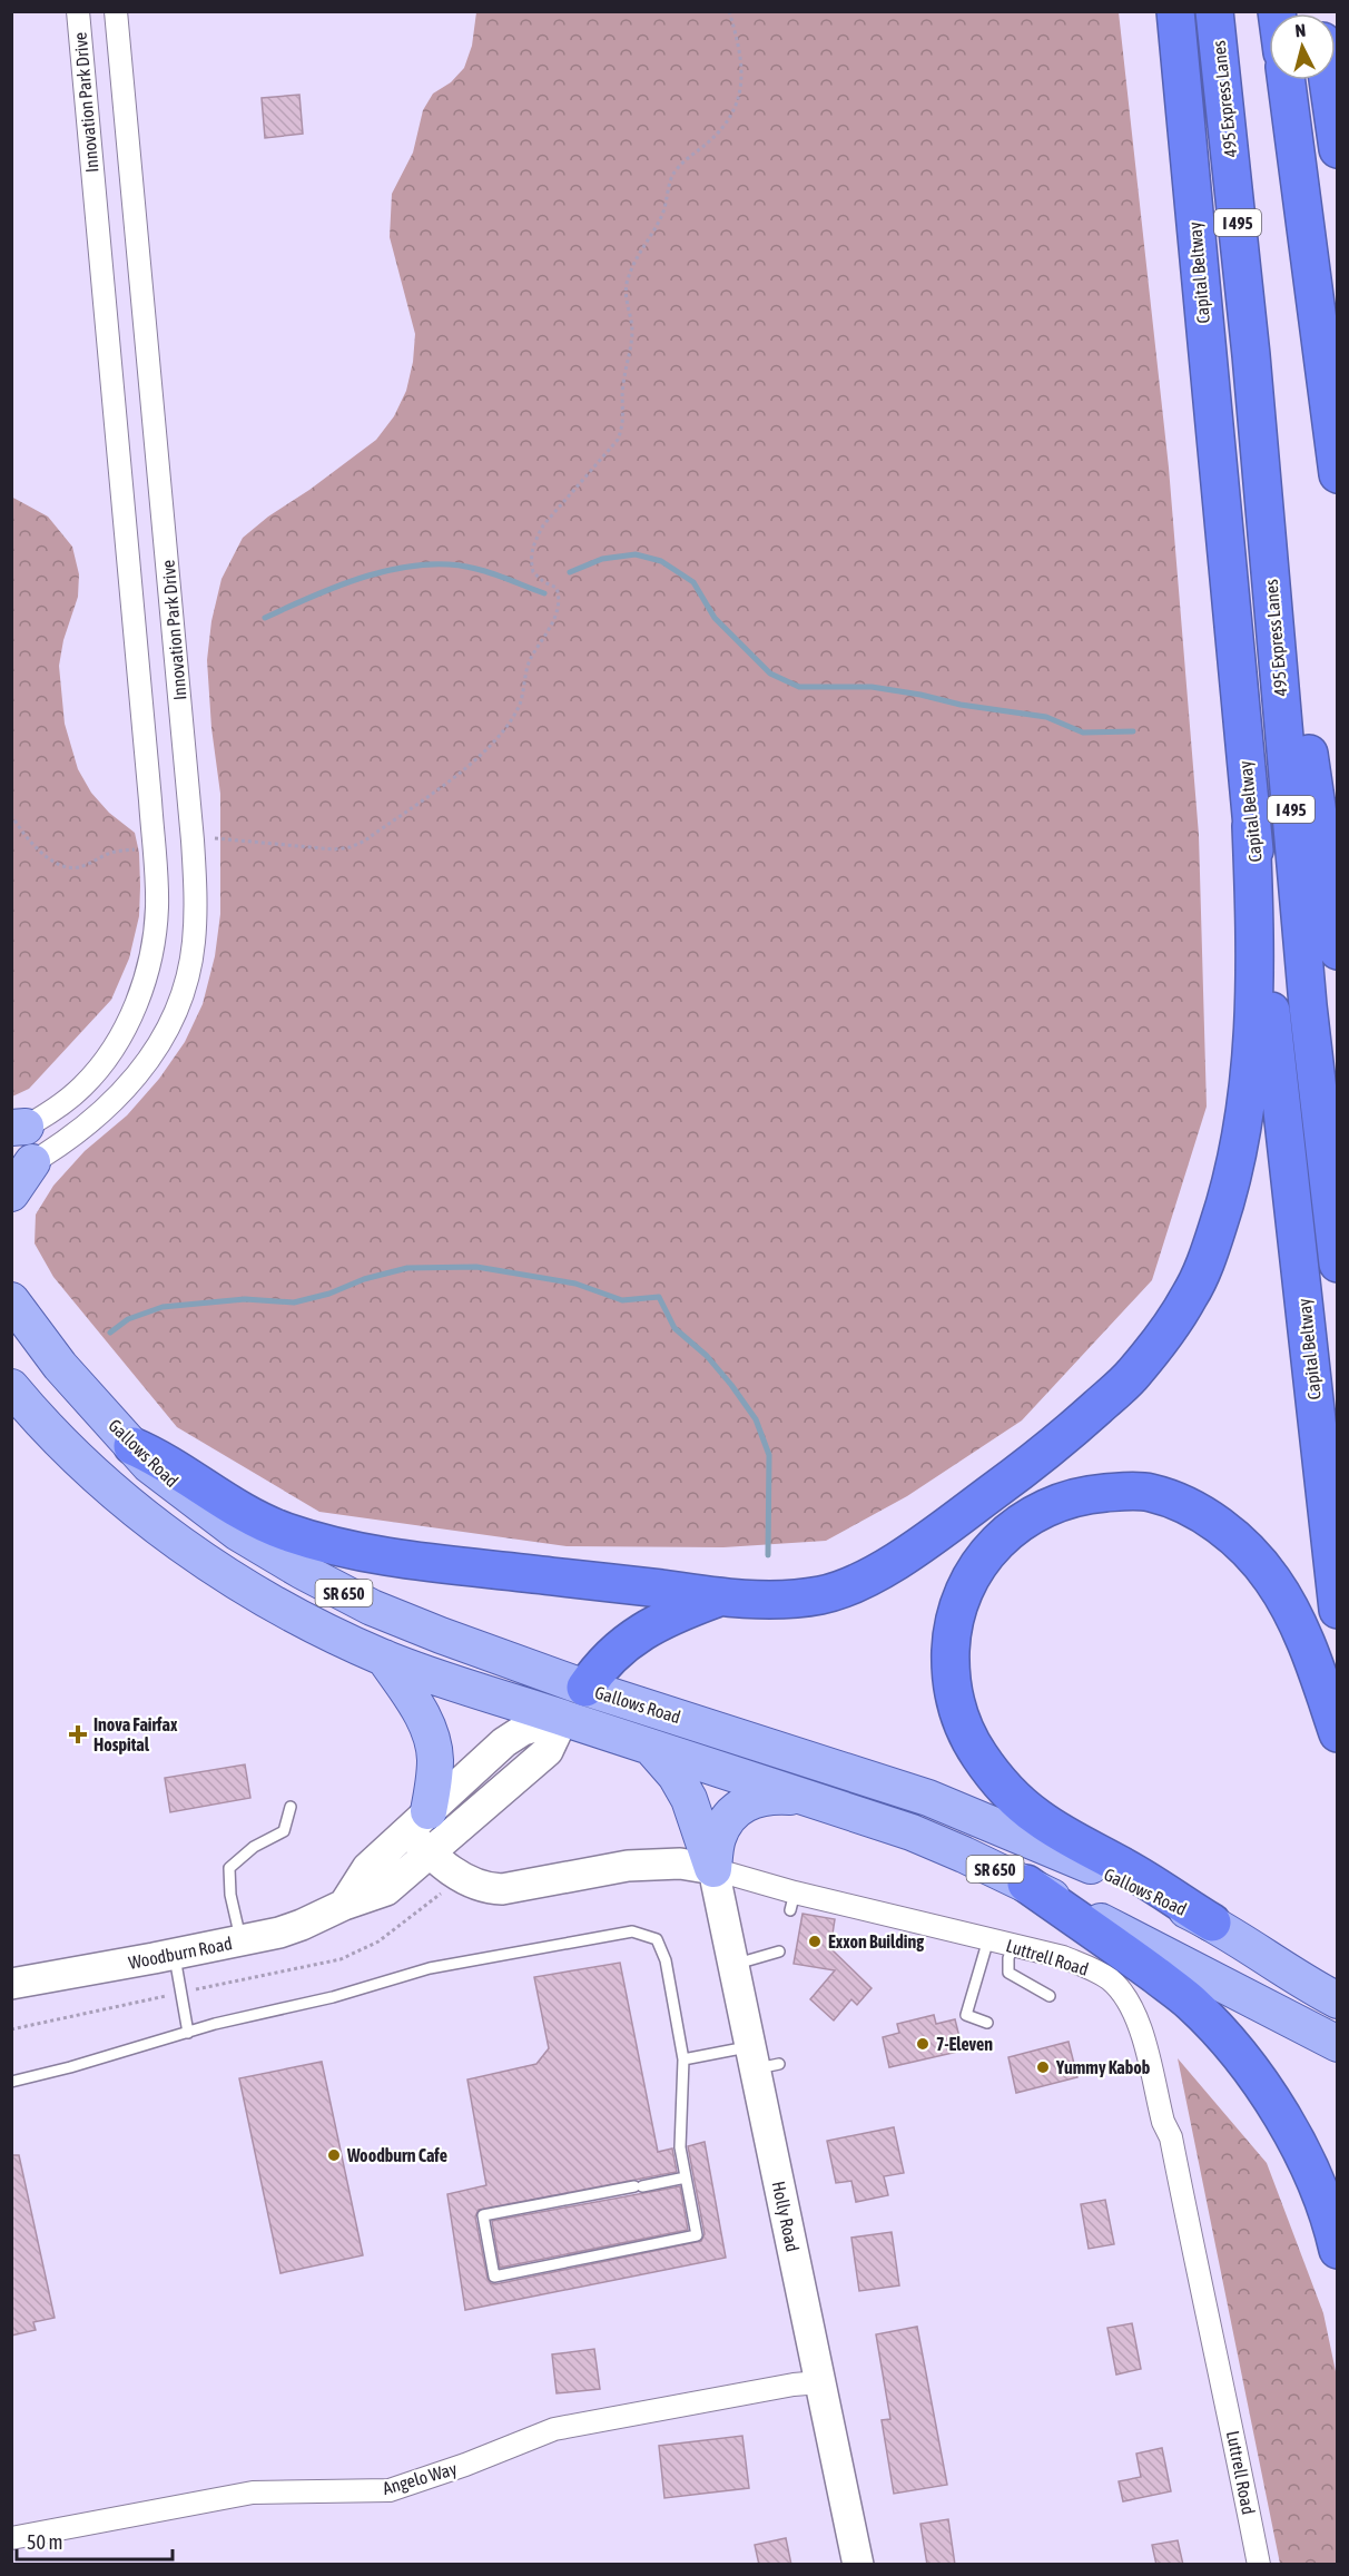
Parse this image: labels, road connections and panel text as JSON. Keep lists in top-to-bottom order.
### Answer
{
  "streets": {
    "highway": ["495 Express Lanes", "I 495", "Capital Beltway"],
    "main road": ["Gallows Road", "SR 650", "Woodburn Road"],
    "street": [
      "Innovation Park Drive",
      "Luttrell Road",
      "Holly Road",
      "Angelo Way"
    ]
  },
  "crossings": [
    ["Gallows Road", "Woodburn Road"],
    ["Woodburn Road", "Luttrell Road"],
    ["Luttrell Road", "Holly Road"],
    ["Holly Road", "Angelo Way"]
  ],
  "places": {
    "health": ["Inova Fairfax Hospital"],
    "other": [
      "Exxon Building",
      "7-Eleven",
      "Yummy Kabob",
      "Woodburn Cafe"
    ]
  },
  "scale_bar": "50 m",
  "north": "top"
}
